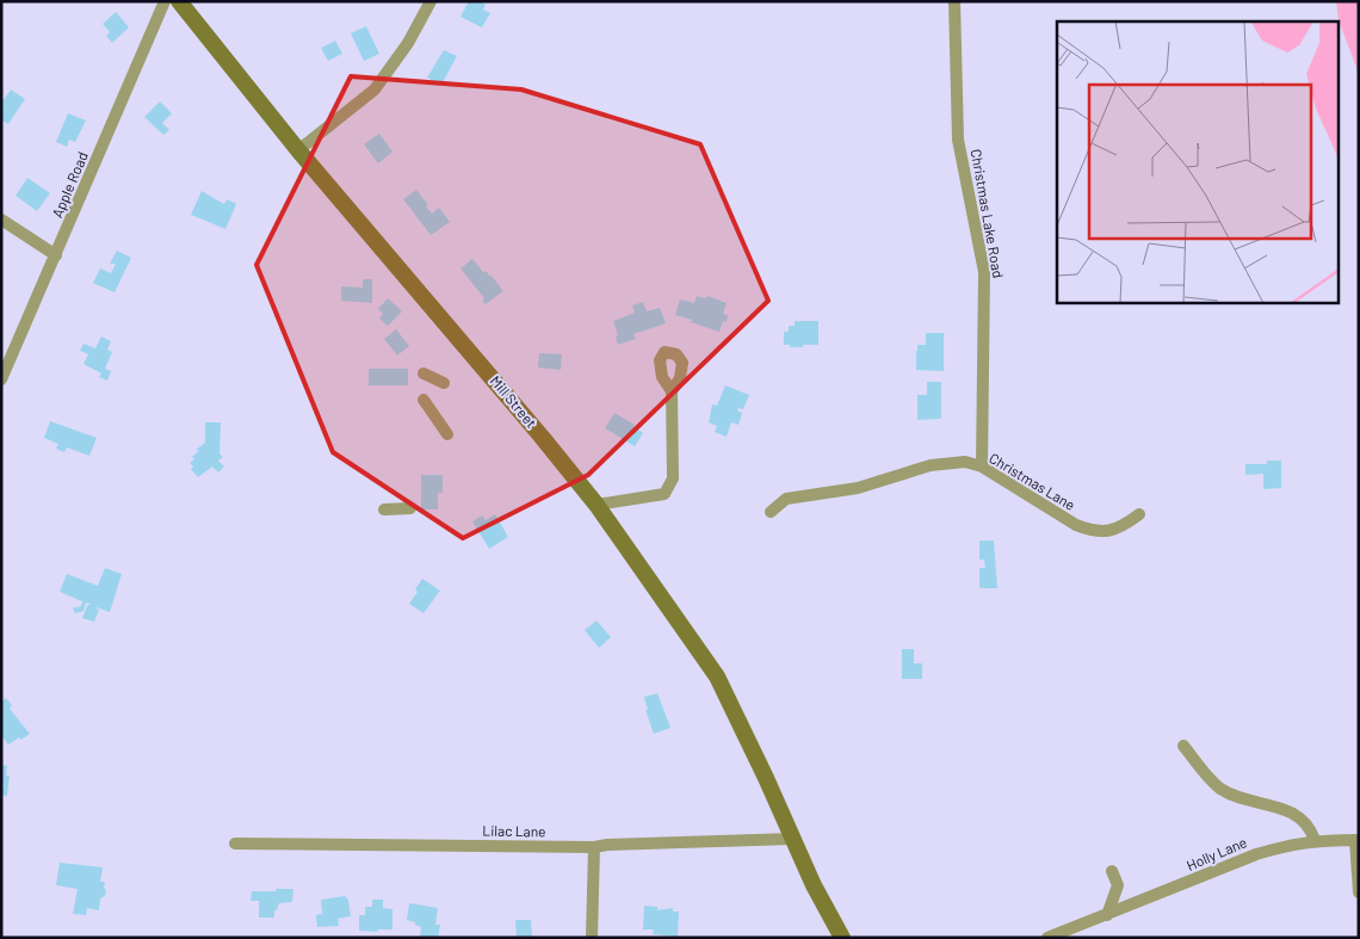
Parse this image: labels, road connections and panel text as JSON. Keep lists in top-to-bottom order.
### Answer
{
  "streets": {
    "main road": ["Mill Street"],
    "street": [
      "Apple Road",
      "Christmas Lake Road",
      "Christmas Lane",
      "Lilac Lane",
      "Holly Lane"
    ]
  },
  "crossings": [
    ["Christmas Lake Road", "Christmas Lane"],
    ["Mill Street", "Lilac Lane"]
  ]
}
